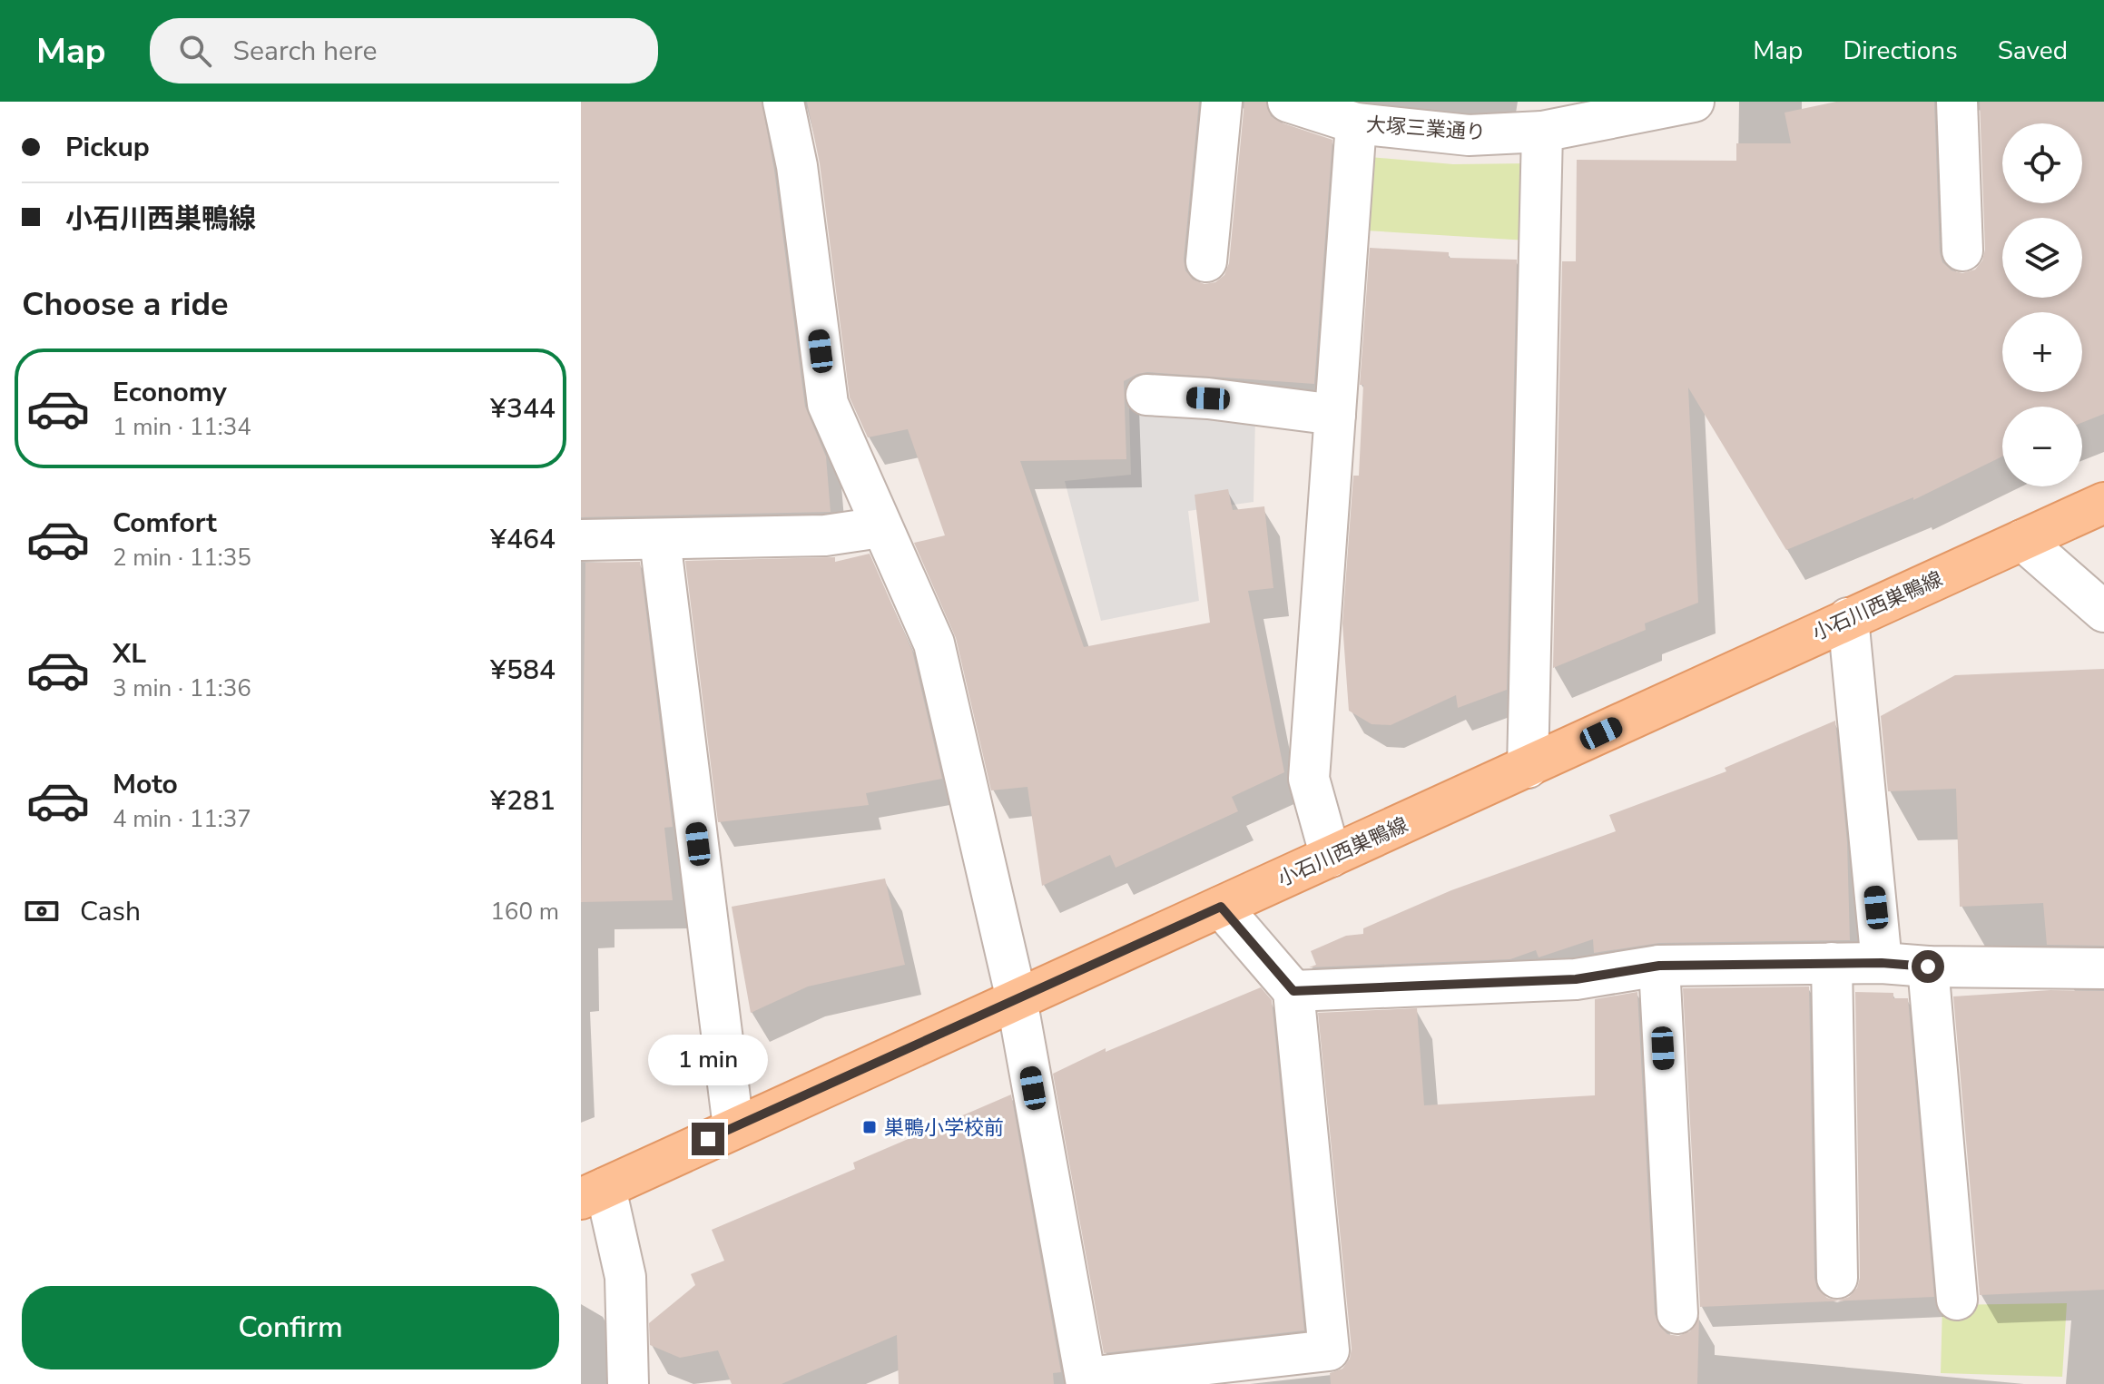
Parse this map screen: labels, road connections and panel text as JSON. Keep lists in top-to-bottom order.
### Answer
{
  "streets": {
    "main road": ["小石川西巣鴨線"],
    "street": ["大塚三業通り"]
  },
  "places": {
    "transit": ["巣鴨小学校前"]
  },
  "page": {
    "header": "Map",
    "search": "Search here",
    "nav": ["Map", "Directions", "Saved"],
    "banner": ["Pickup", "小石川西巣鴨線"],
    "map_buttons": ["+", "−"],
    "heading": "Choose a ride",
    "list": [
      {
        "name": "Economy",
        "note": "1 min · 11:34",
        "value": "¥344"
      },
      {
        "name": "Comfort",
        "note": "2 min · 11:35",
        "value": "¥464"
      },
      {
        "name": "XL",
        "note": "3 min · 11:36",
        "value": "¥584"
      },
      {
        "name": "Moto",
        "note": "4 min · 11:37",
        "value": "¥281"
      }
    ],
    "pay": ["Cash", "160 m"],
    "bubble": "1 min",
    "buttons": "Confirm"
  }
}
